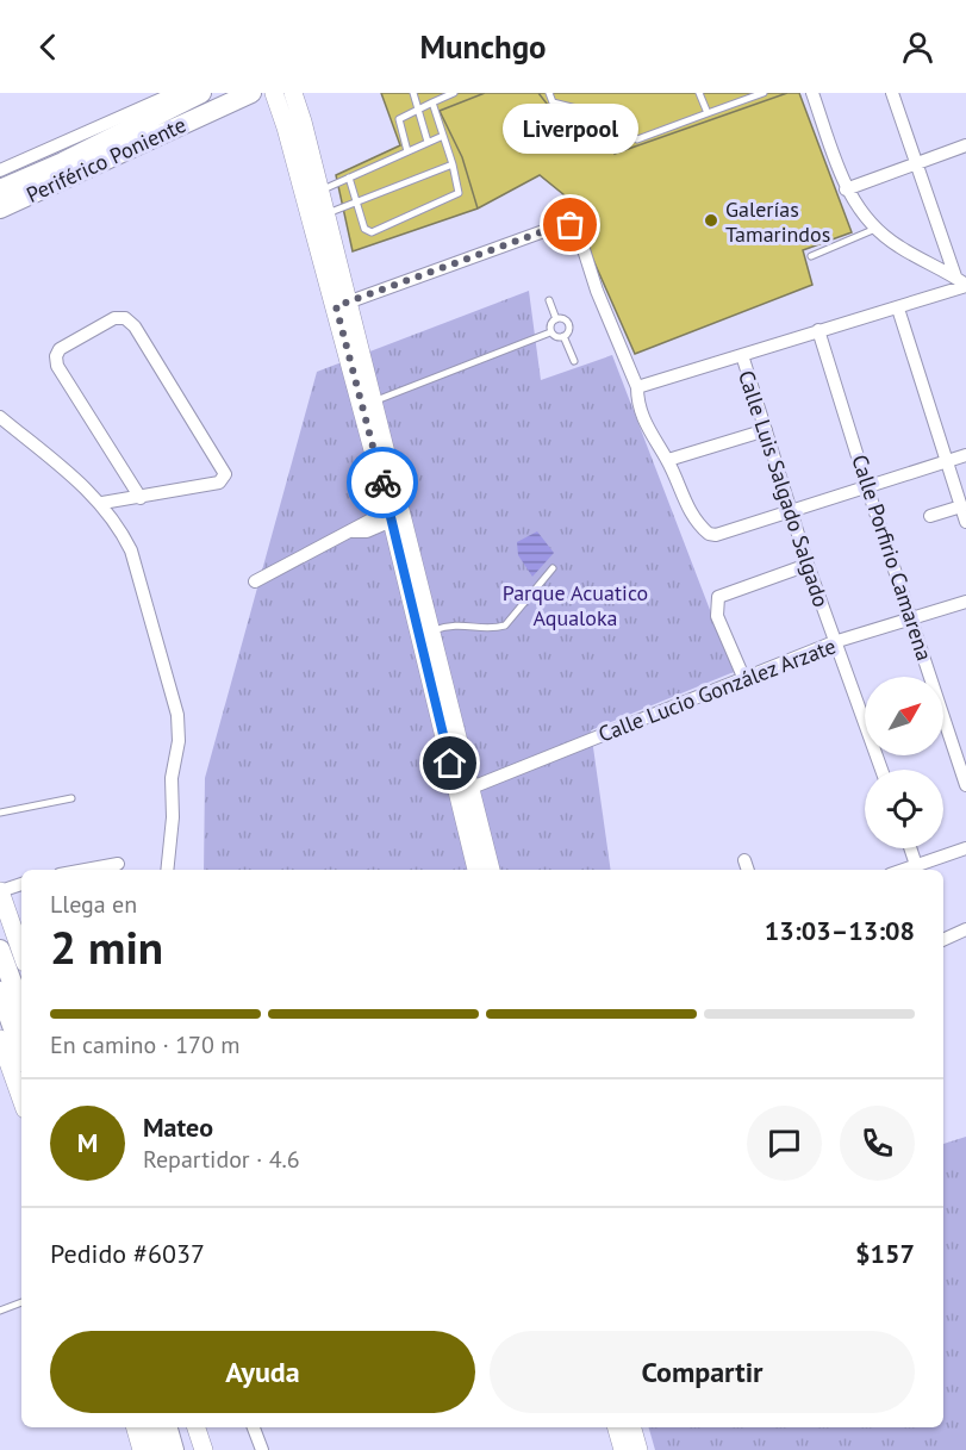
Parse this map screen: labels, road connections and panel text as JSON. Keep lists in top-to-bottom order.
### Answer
{
  "streets": {
    "main road": ["Periférico Poniente"],
    "street": ["Calle Luis Salgado Salgado", "Calle Porfirio Camarena", "Calle Lucio González Arzate"]
  },
  "crossings": [
    ["Calle Luis Salgado Salgado", "Calle Lucio González Arzate"],
    ["Calle Porfirio Camarena", "Calle Lucio González Arzate"]
  ],
  "parks": ["Parque Acuatico Aqualoka"],
  "places": ["Galerías Tamarindos", "Liverpool"],
  "north": "top right",
  "page": {
    "header": "Munchgo",
    "bubble": "Liverpool",
    "heading": ["2 min", "Llega en", "13:03–13:08"],
    "panel": [
      "Mateo",
      "Repartidor · 4.6",
      "Pedido #6037",
      "$157"
    ],
    "bar": "En camino · 170 m",
    "round": "M",
    "buttons": ["Ayuda", "Compartir"]
  }
}
